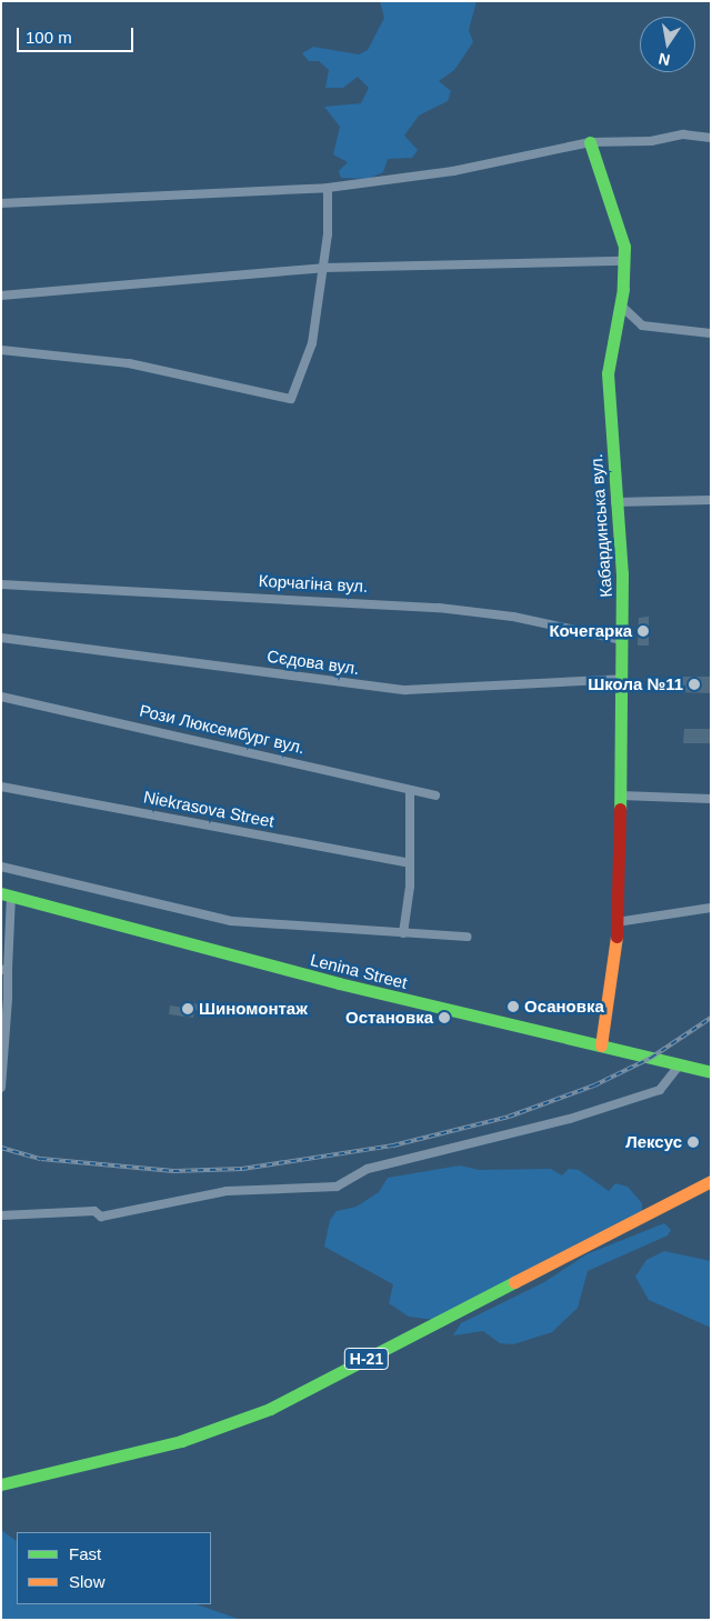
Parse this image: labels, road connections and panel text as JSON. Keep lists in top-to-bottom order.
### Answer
{
  "streets": {
    "main road": ["Кабардинська вул.", "Lenina Street", "Н-21"],
    "street": [
      "Корчагіна вул.",
      "Сєдова вул.",
      "Рози Люксембург вул.",
      "Niekrasova Street"
    ]
  },
  "crossings": [
    ["Кабардинська вул.", "Корчагіна вул."],
    ["Кабардинська вул.", "Сєдова вул."],
    ["Кабардинська вул.", "Lenina Street"]
  ],
  "places": [
    "Кочегарка",
    "Школа №11",
    "Осановка",
    "Шиномонтаж",
    "Остановка",
    "Лексус"
  ],
  "legend": ["Fast", "Slow"],
  "scale_bar": "100 m",
  "north": "bottom"
}
